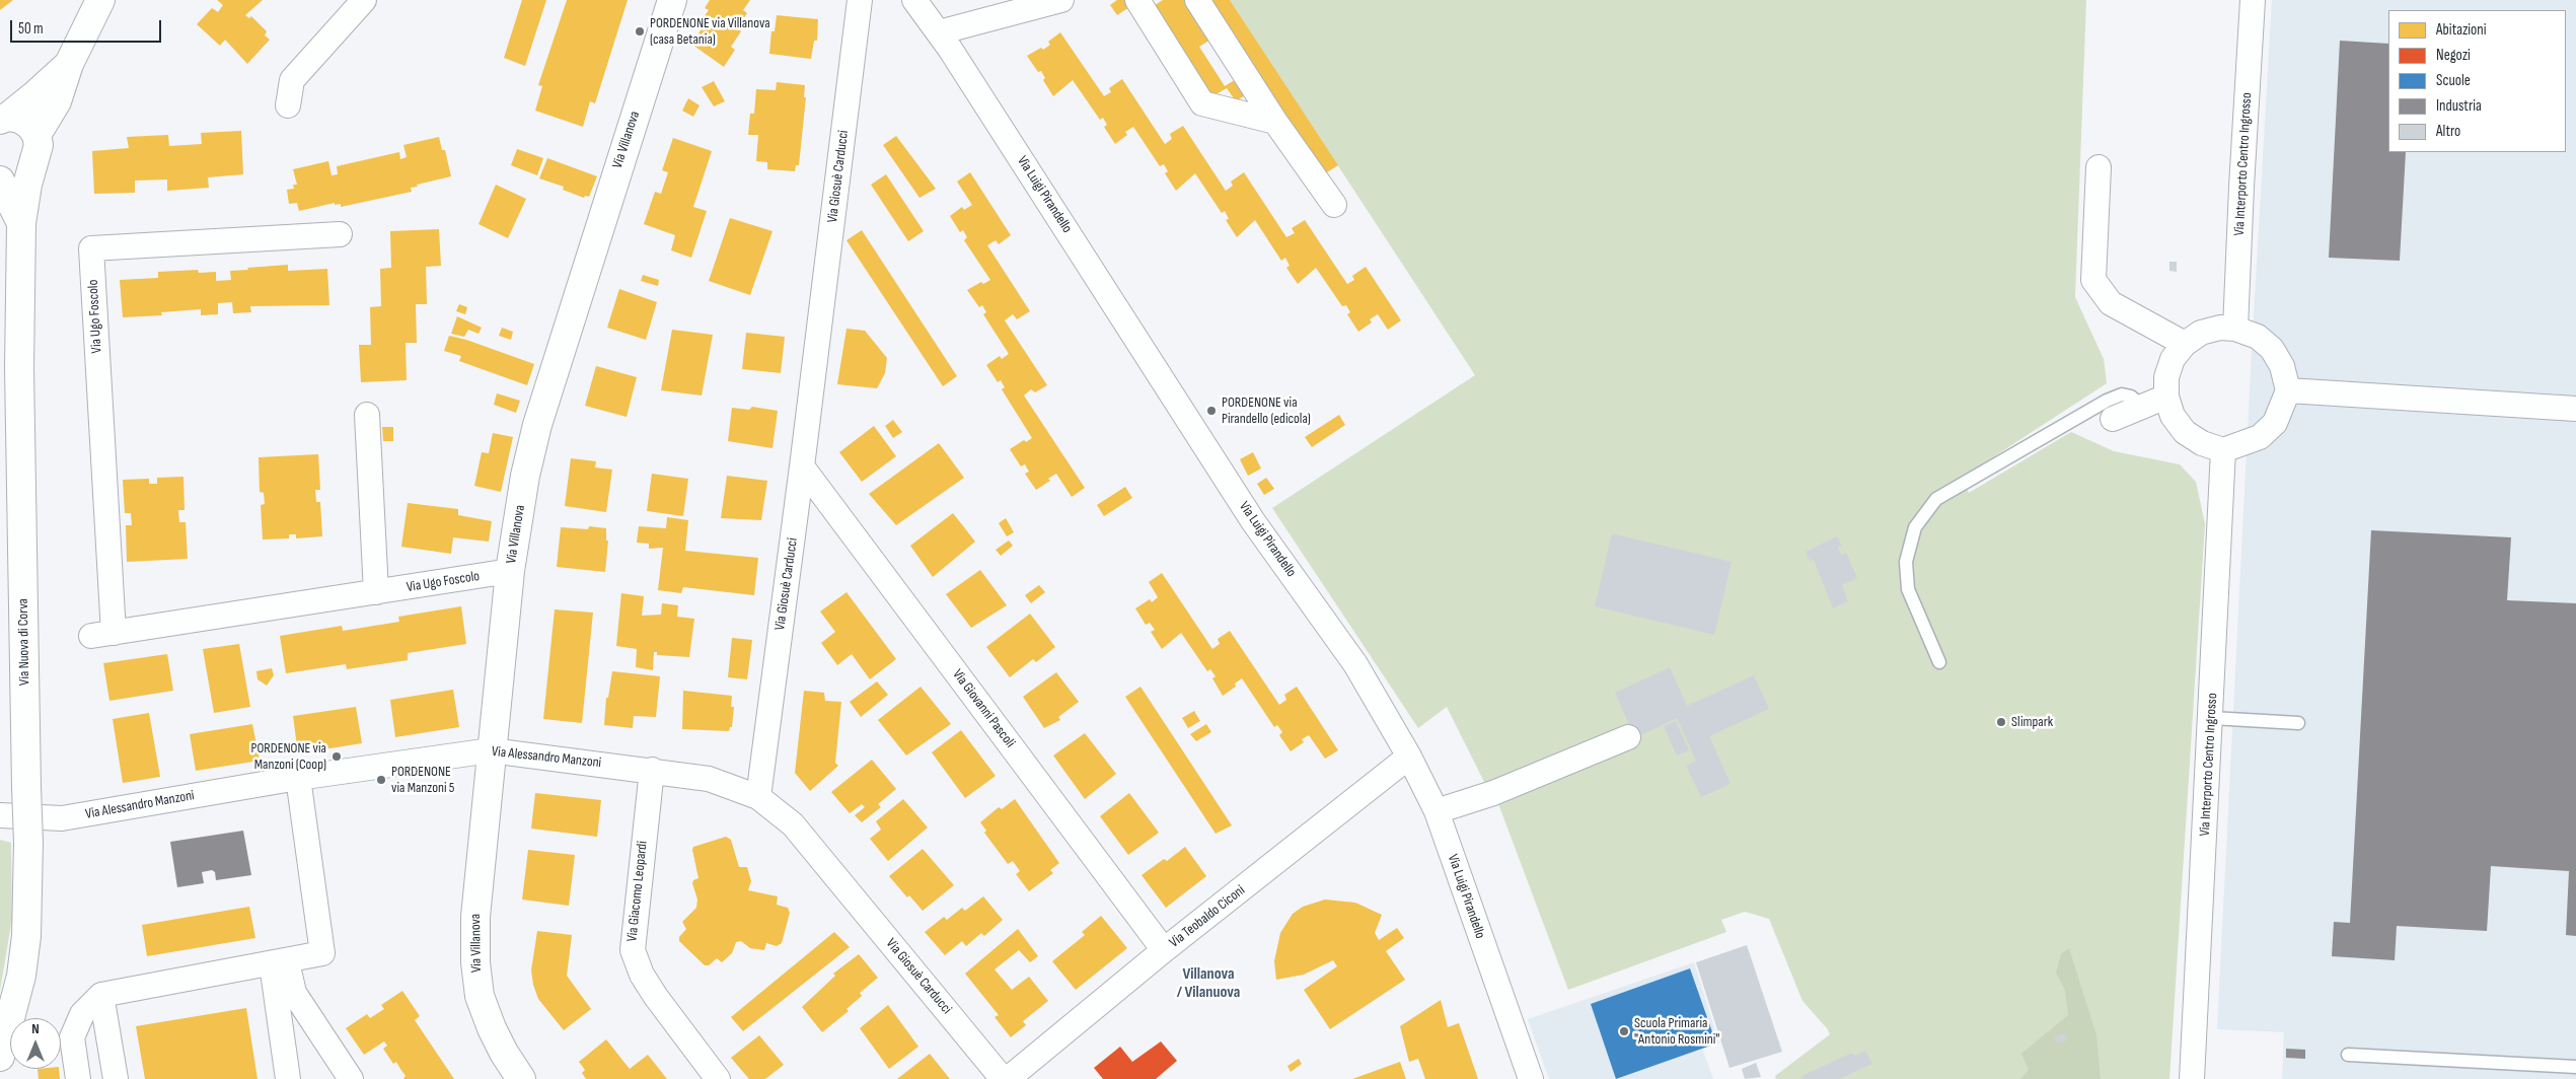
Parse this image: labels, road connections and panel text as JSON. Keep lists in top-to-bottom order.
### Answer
{
  "streets": {
    "main road": ["Via Villanova", "Via Nuova di Corva"],
    "street": [
      "Via Interporto Centro Ingrosso",
      "Via Giosuè Carducci",
      "Via Luigi Pirandello",
      "Via Ugo Foscolo",
      "Via Giovanni Pascoli",
      "Via Alessandro Manzoni",
      "Via Giacomo Leopardi",
      "Via Teobaldo Ciconi"
    ]
  },
  "crossings": [
    ["Via Villanova", "Via Ugo Foscolo"],
    ["Via Villanova", "Via Alessandro Manzoni"],
    ["Via Giosuè Carducci", "Via Giovanni Pascoli"],
    ["Via Giosuè Carducci", "Via Alessandro Manzoni"],
    ["Via Luigi Pirandello", "Via Teobaldo Ciconi"],
    ["Via Giovanni Pascoli", "Via Teobaldo Ciconi"],
    ["Via Alessandro Manzoni", "Via Giacomo Leopardi"]
  ],
  "districts": ["Villanova / Vilanuova"],
  "places": [
    "PORDENONE via Villanova (casa Betania)",
    "PORDENONE via Pirandello (edicola)",
    "Slimpark",
    "PORDENONE via Manzoni (Coop)",
    "PORDENONE via Manzoni 5",
    "Scuola Primaria \"Antonio Rosmini\""
  ],
  "legend": [
    "Abitazioni",
    "Negozi",
    "Scuole",
    "Industria",
    "Altro"
  ],
  "scale_bar": "50 m",
  "north": "top"
}
